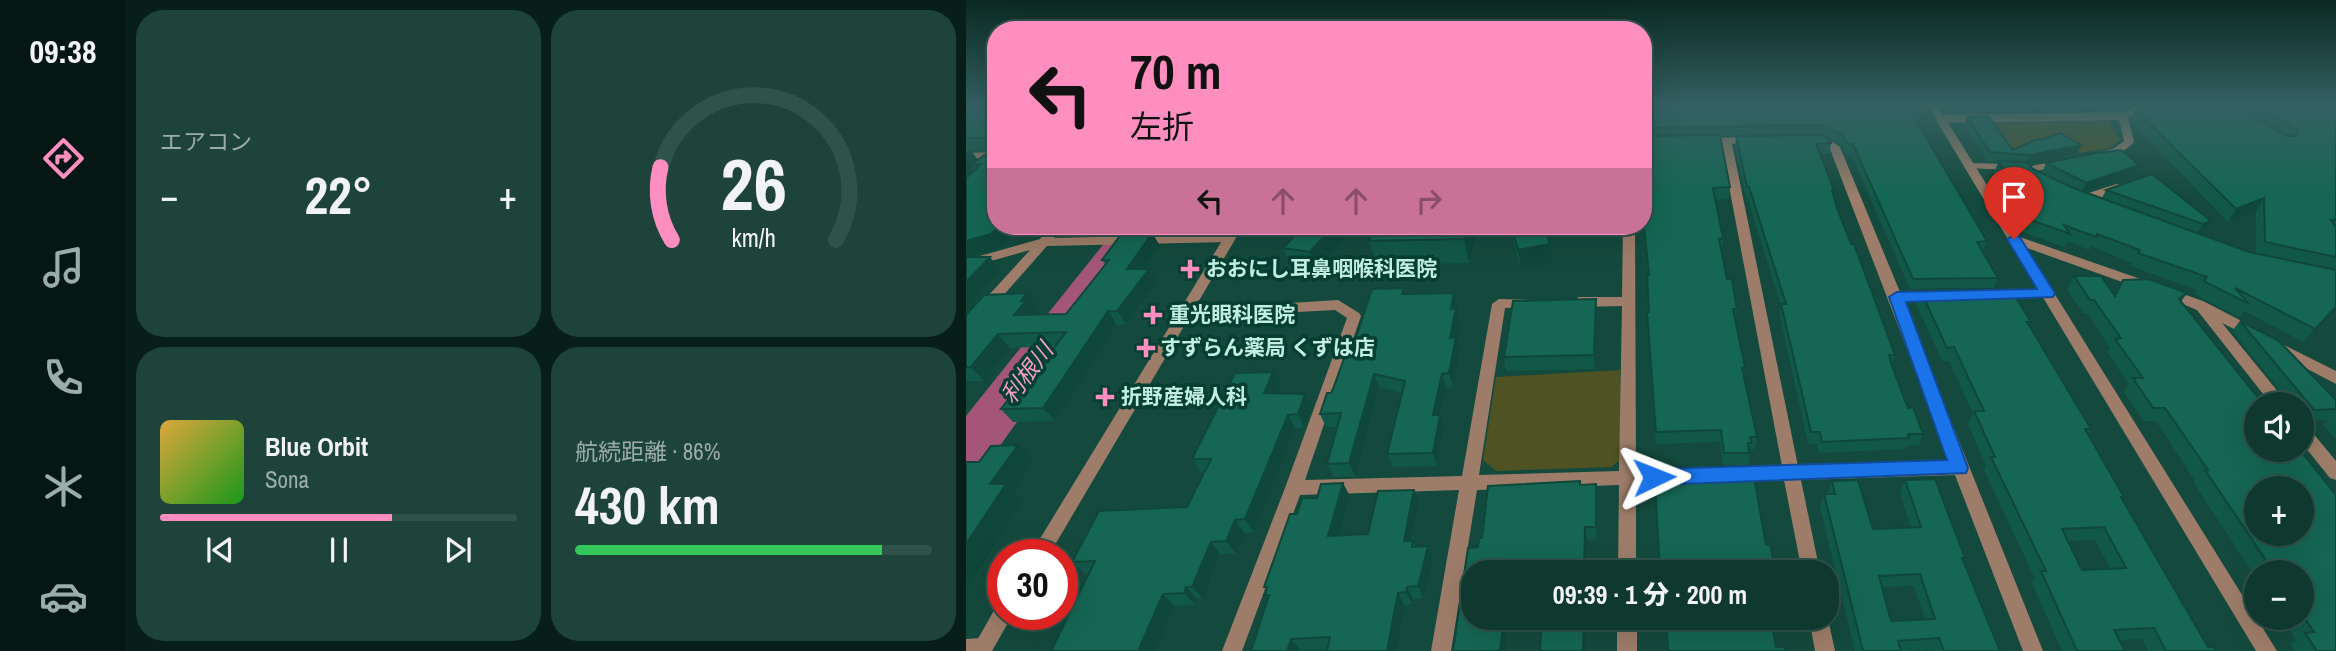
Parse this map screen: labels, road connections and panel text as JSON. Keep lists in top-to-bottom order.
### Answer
{
  "water": ["利根川"],
  "places": {
    "health": [
      "おおにし耳鼻咽喉科医院",
      "重光眼科医院",
      "すずらん薬局 くずは店",
      "折野産婦人科"
    ]
  },
  "page": {
    "tabs": "09:38",
    "tile": [
      "エアコン",
      ["航続距離 · 86%", "430 km"]
    ],
    "turn": ["70 m", "左折"],
    "heat": ["−", "22°", "+"],
    "map_buttons": ["+", "−"],
    "song": ["Blue Orbit", "Sona"],
    "limit": "30",
    "trip": "09:39 · 1 分 · 200 m",
    "gauge": ["26", "km/h"]
  }
}
